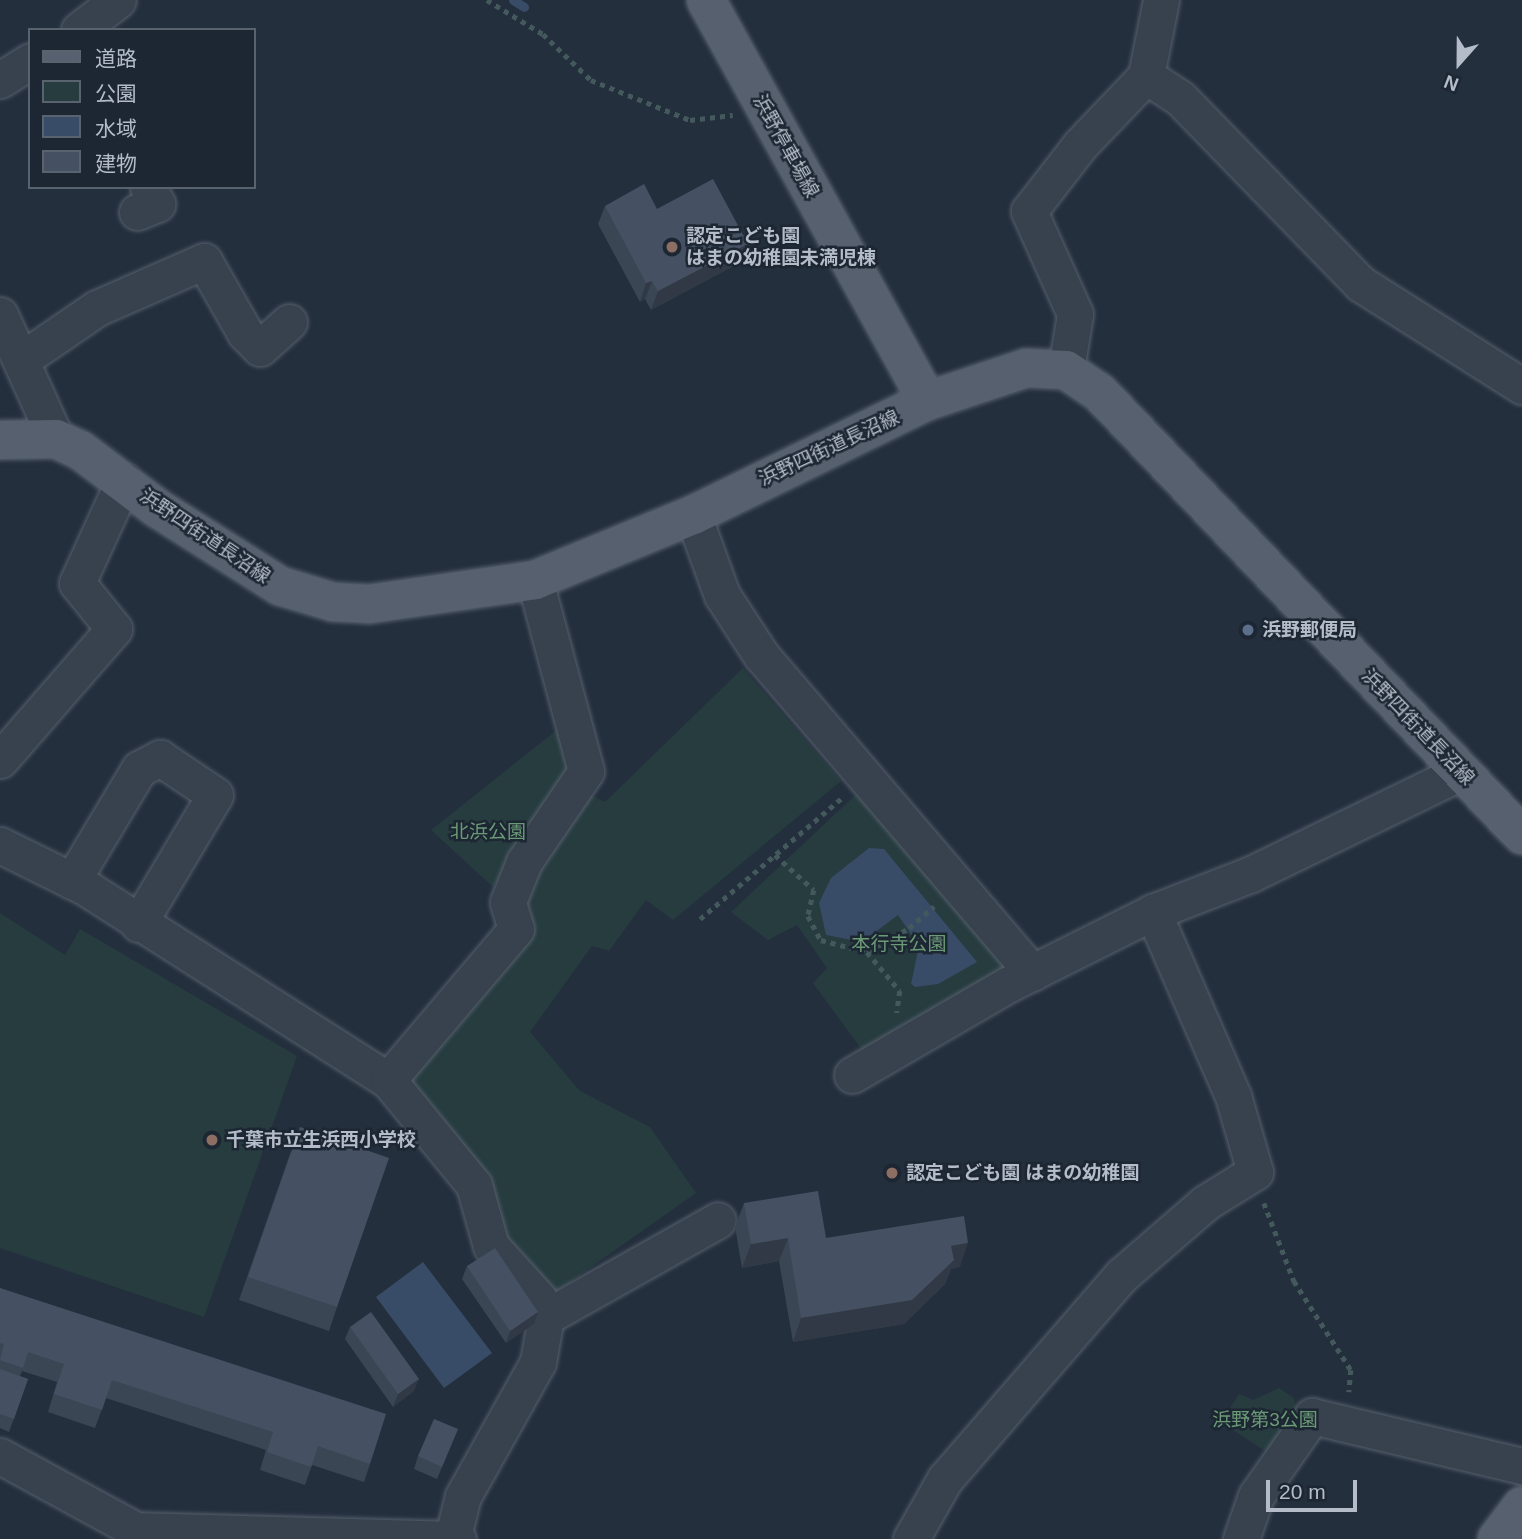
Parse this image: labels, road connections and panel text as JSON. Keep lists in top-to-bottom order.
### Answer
{
  "streets": {
    "main road": ["浜野停車場線", "浜野四街道長沼線"]
  },
  "crossings": [
    ["浜野停車場線", "浜野四街道長沼線"]
  ],
  "parks": ["北浜公園", "本行寺公園", "浜野第3公園"],
  "places": [
    "認定こども園 はまの幼稚園未満児棟",
    "浜野郵便局",
    "千葉市立生浜西小学校",
    "認定こども園 はまの幼稚園"
  ],
  "legend": [
    "道路",
    "公園",
    "水域",
    "建物"
  ],
  "scale_bar": "20 m",
  "north": "bottom"
}
